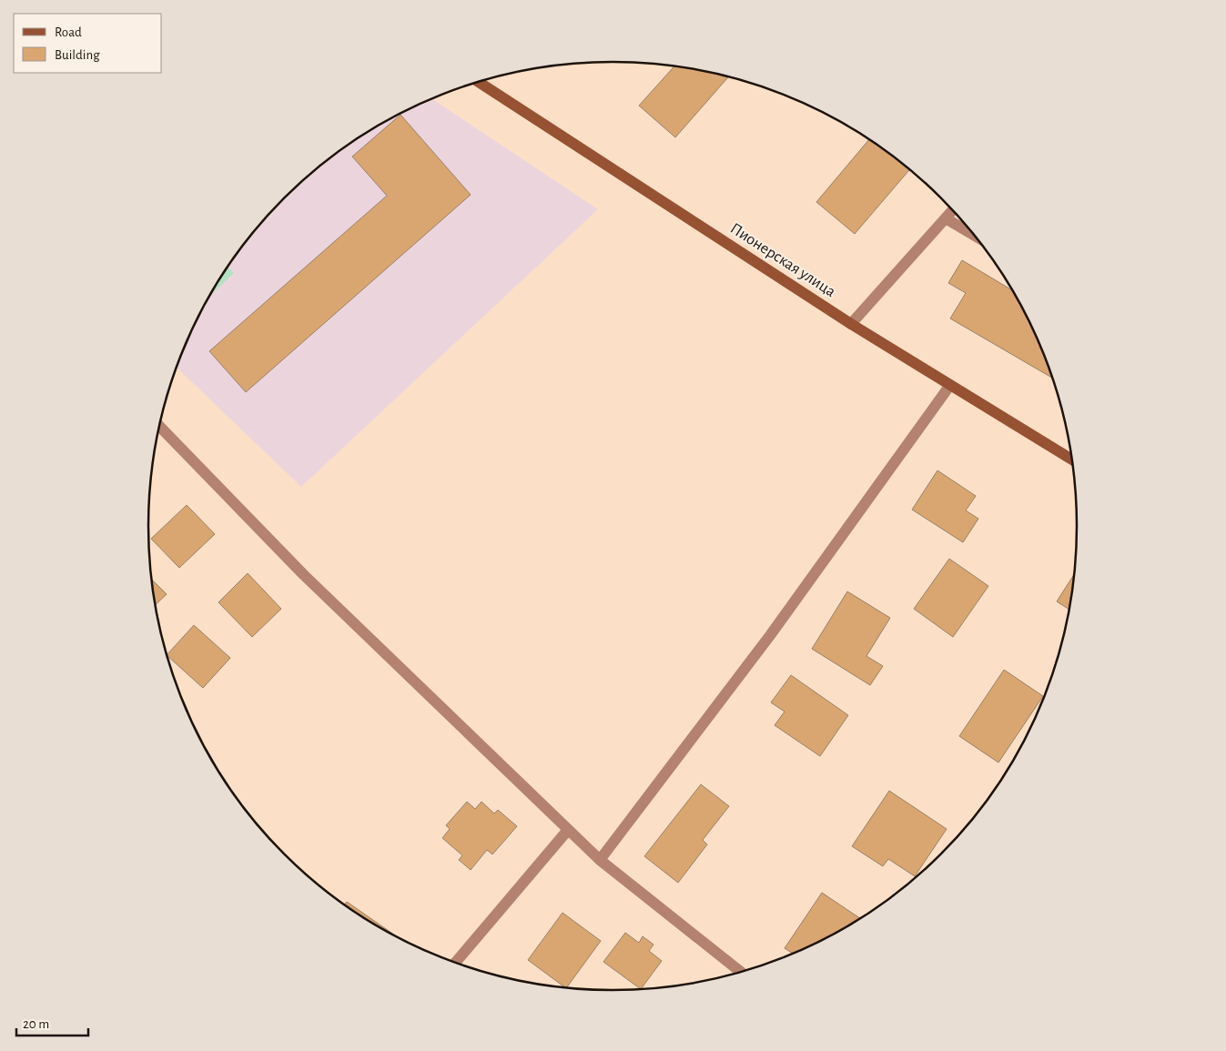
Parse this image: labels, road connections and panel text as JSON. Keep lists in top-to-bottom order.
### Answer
{
  "streets": {
    "street": ["Пионерская улица"]
  },
  "legend": ["Road", "Building"],
  "scale_bar": "20 m"
}
